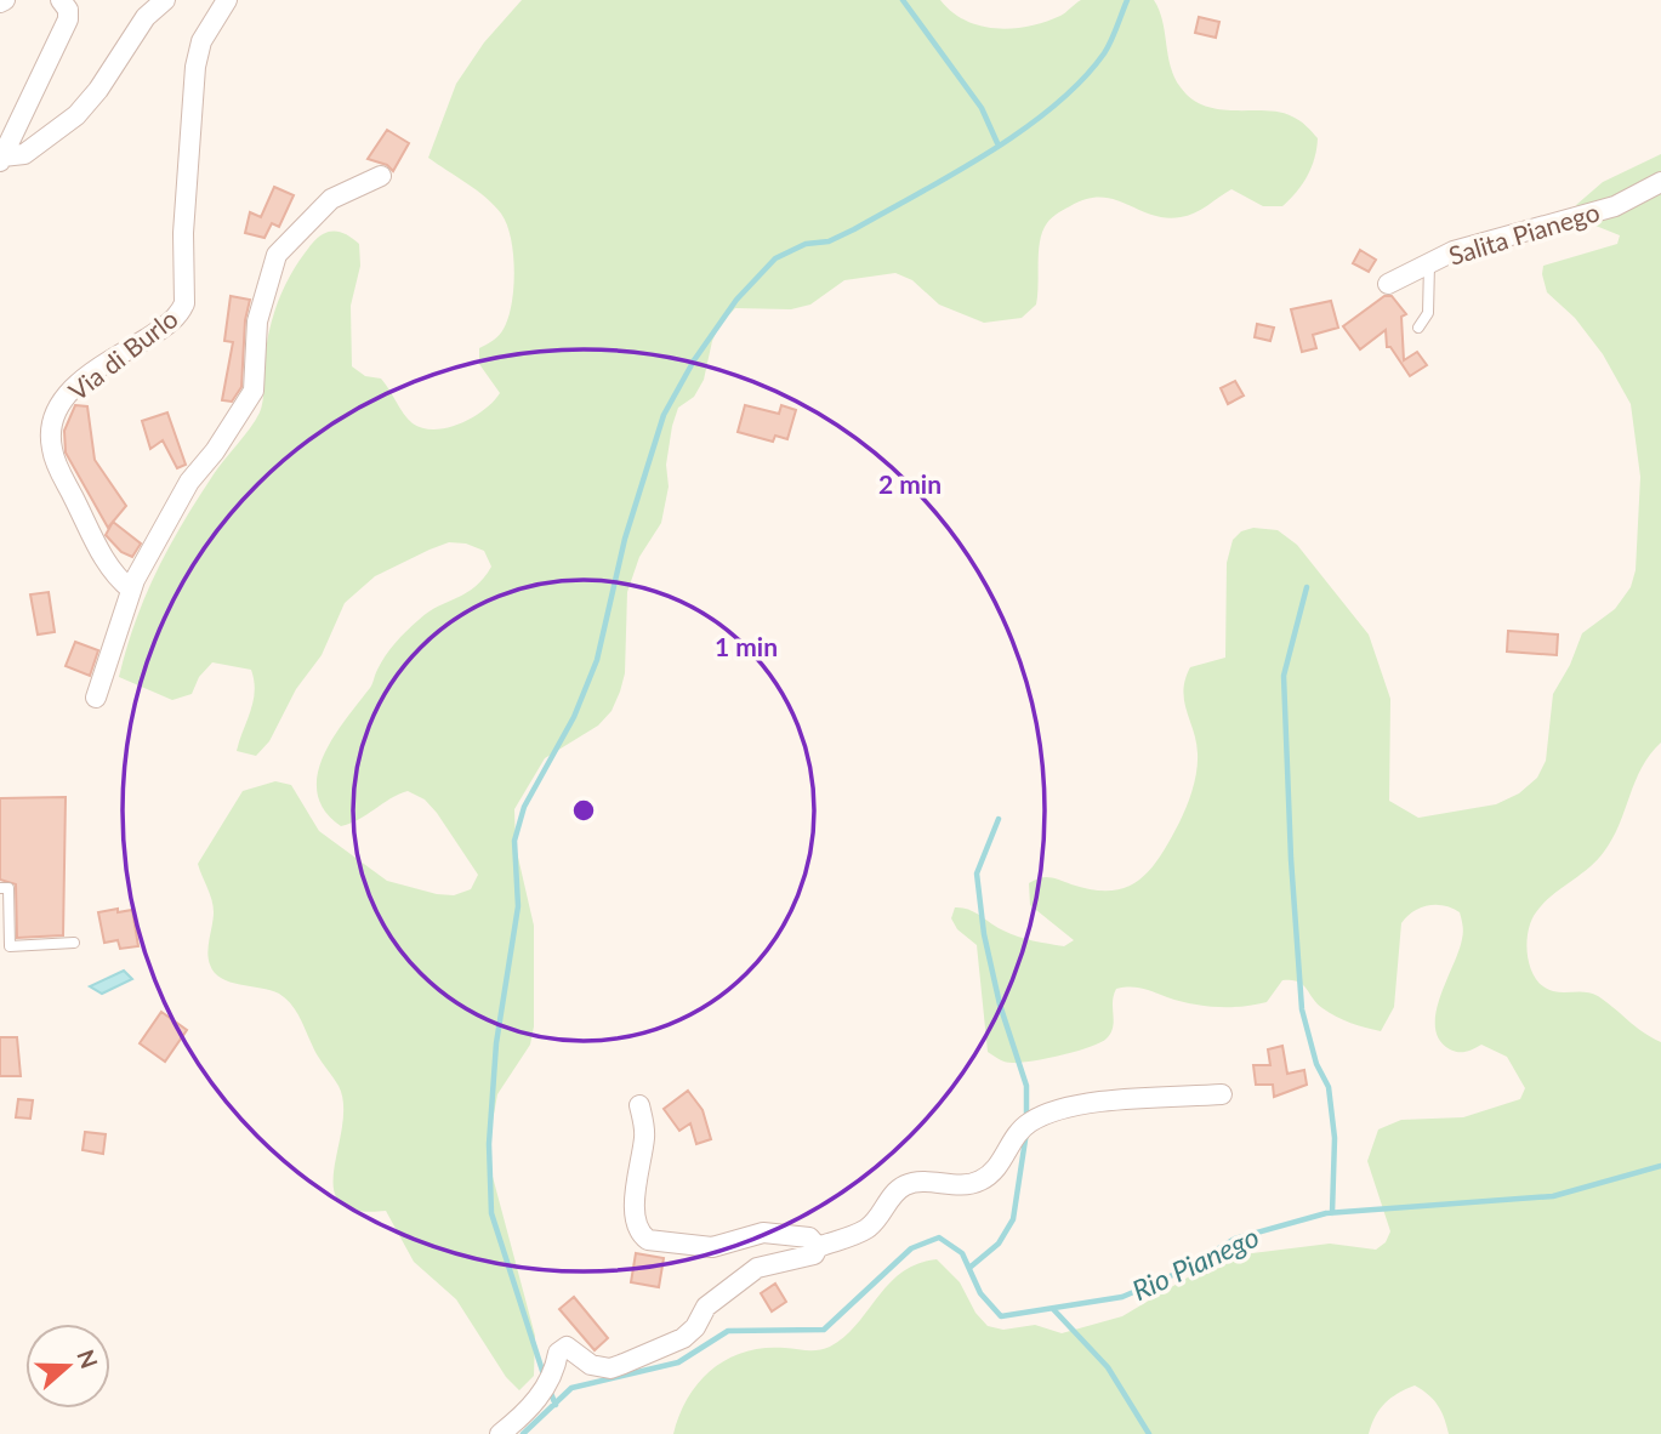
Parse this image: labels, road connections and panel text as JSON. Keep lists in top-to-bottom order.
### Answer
{
  "streets": {
    "street": ["Salita Pianego", "Via di Burlo"]
  },
  "water": ["Rio Pianego"],
  "north": "right",
  "rings": ["2 min", "1 min"]
}
